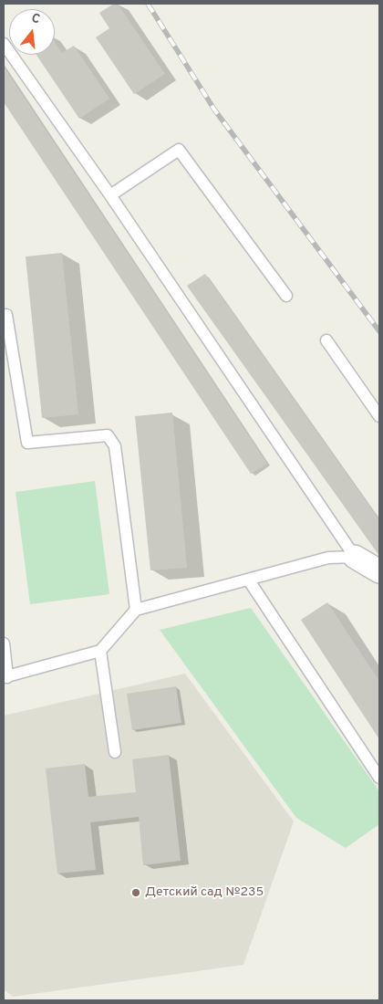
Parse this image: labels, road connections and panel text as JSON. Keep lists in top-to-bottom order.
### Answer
{
  "places": ["Детский сад №235"],
  "north": "top"
}
